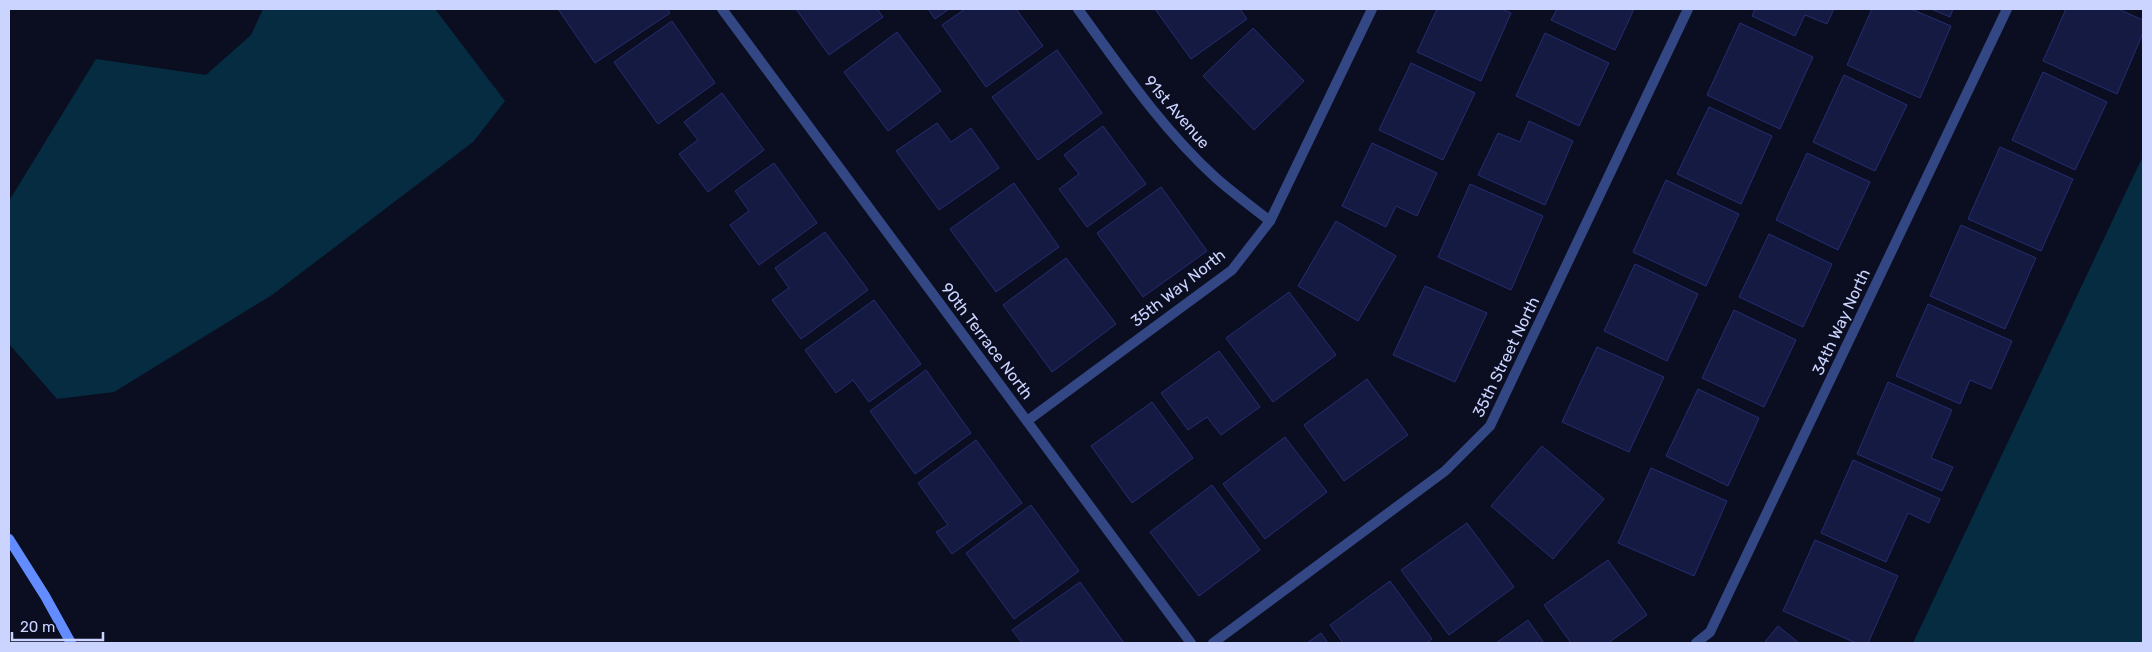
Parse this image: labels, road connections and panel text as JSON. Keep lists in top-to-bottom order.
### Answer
{
  "streets": {
    "street": [
      "91st Avenue",
      "35th Way North",
      "34th Way North",
      "90th Terrace North",
      "35th Street North"
    ]
  },
  "crossings": [
    ["91st Avenue", "35th Way North"],
    ["35th Way North", "90th Terrace North"]
  ],
  "scale_bar": "20 m"
}
